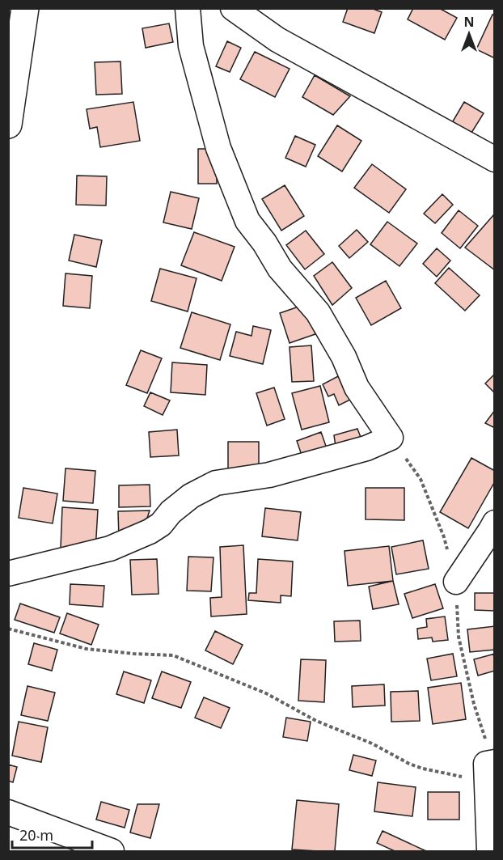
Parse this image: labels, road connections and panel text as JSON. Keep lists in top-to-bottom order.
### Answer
{
  "scale_bar": "20 m",
  "north": "top"
}
